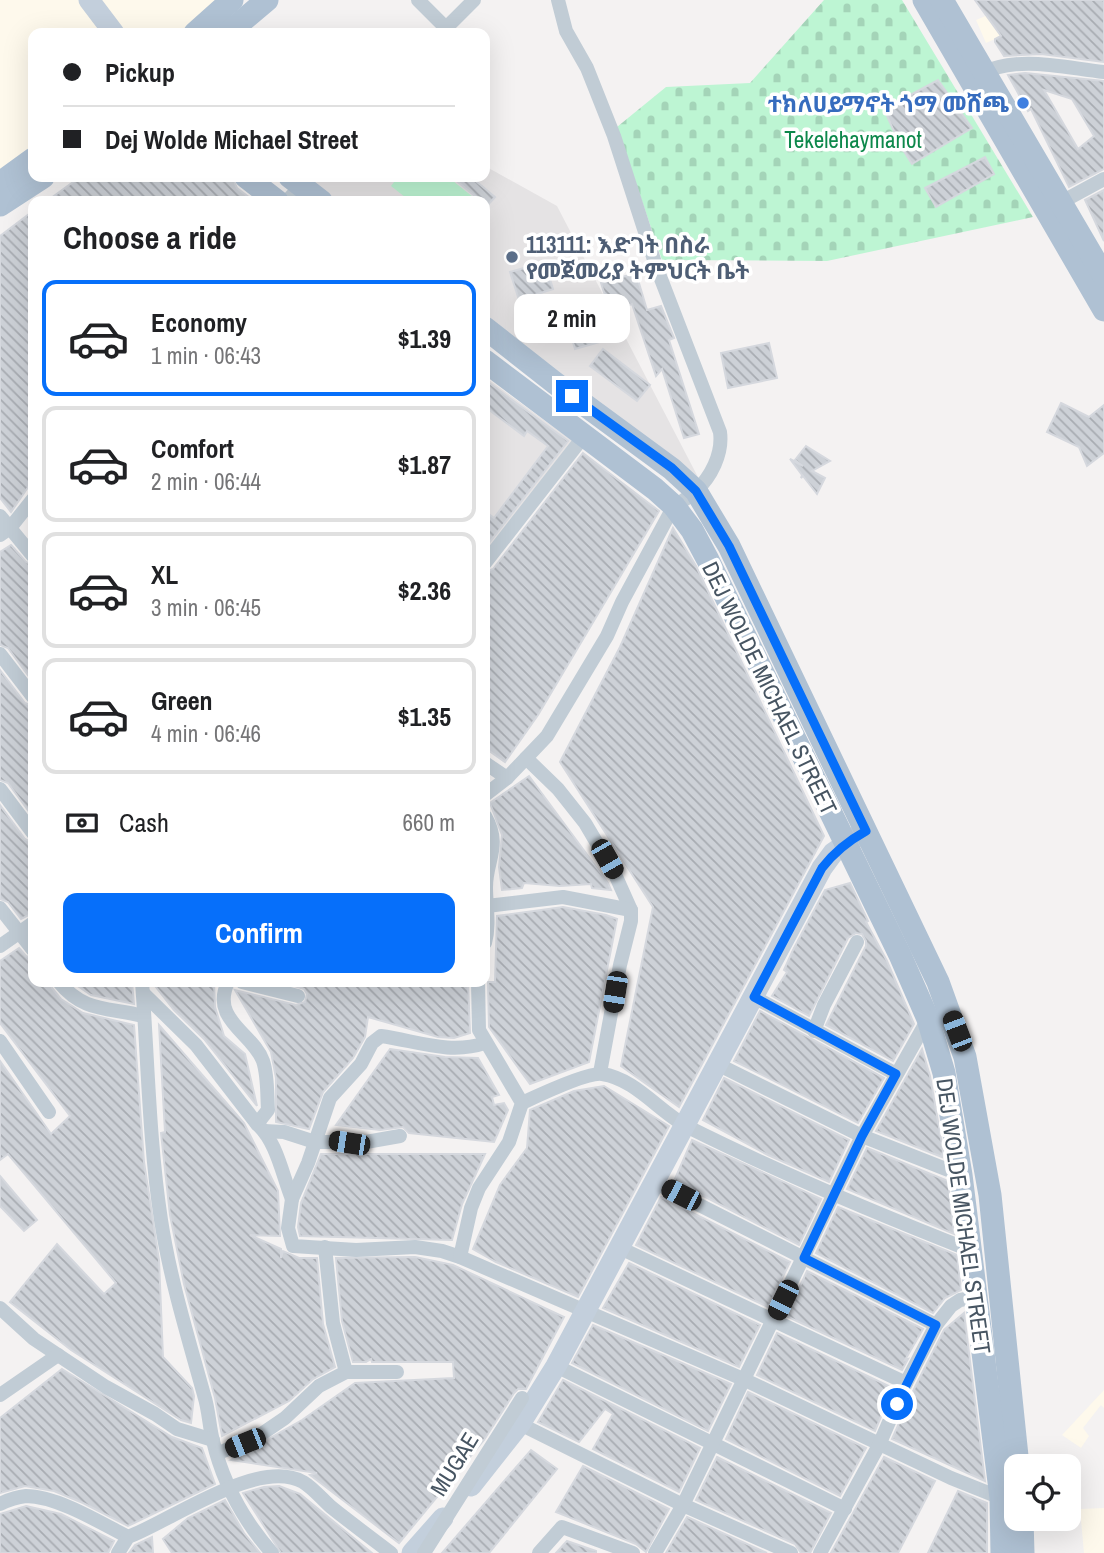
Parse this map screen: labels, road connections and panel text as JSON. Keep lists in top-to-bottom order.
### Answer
{
  "streets": {
    "main road": ["DEJ WOLDE MICHAEL STREET"],
    "street": ["MUGAE"]
  },
  "parks": ["Tekelehaymanot"],
  "places": ["ተክለሀይማኖት ጎማ መሸጫ", "113111: እድገት በስራ የመጀመሪያ ትምህርት ቤት"],
  "page": {
    "banner": ["Pickup", "Dej Wolde Michael Street"],
    "heading": "Choose a ride",
    "list": [
      {
        "name": "Economy",
        "note": "1 min · 06:43",
        "value": "$1.39"
      },
      {
        "name": "Comfort",
        "note": "2 min · 06:44",
        "value": "$1.87"
      },
      {
        "name": "XL",
        "note": "3 min · 06:45",
        "value": "$2.36"
      },
      {
        "name": "Green",
        "note": "4 min · 06:46",
        "value": "$1.35"
      }
    ],
    "bubble": "2 min",
    "pay": ["Cash", "660 m"],
    "buttons": "Confirm"
  }
}
